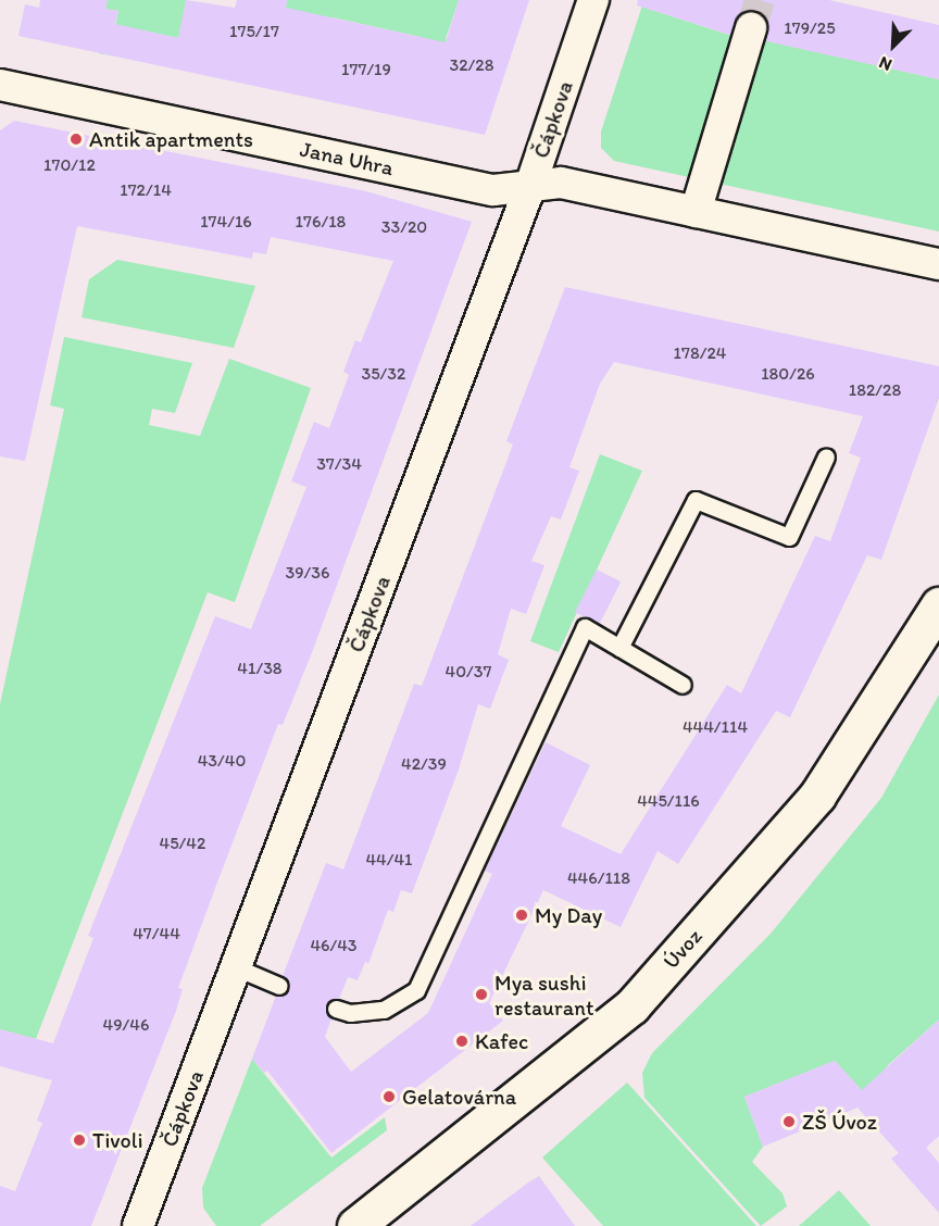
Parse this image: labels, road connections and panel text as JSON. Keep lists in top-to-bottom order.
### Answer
{
  "streets": {
    "main road": ["Úvoz"],
    "street": ["Čápkova", "Jana Uhra"]
  },
  "crossings": [
    ["Čápkova", "Jana Uhra"]
  ],
  "places": [
    "Antik apartments",
    "My Day",
    "Mya sushi restaurant",
    "Kafec",
    "Gelatovárna",
    "ZŠ Úvoz",
    "Tivoli"
  ],
  "house_numbers": [
    "179/25",
    "175/17",
    "32/28",
    "177/19",
    "170/12",
    "172/14",
    "174/16",
    "176/18",
    "33/20",
    "178/24",
    "35/32",
    "180/26",
    "182/28",
    "37/34",
    "39/36",
    "41/38",
    "40/37",
    "444/114",
    "43/40",
    "42/39",
    "445/116",
    "45/42",
    "44/41",
    "446/118",
    "47/44",
    "46/43",
    "49/46"
  ],
  "north": "bottom left"
}
